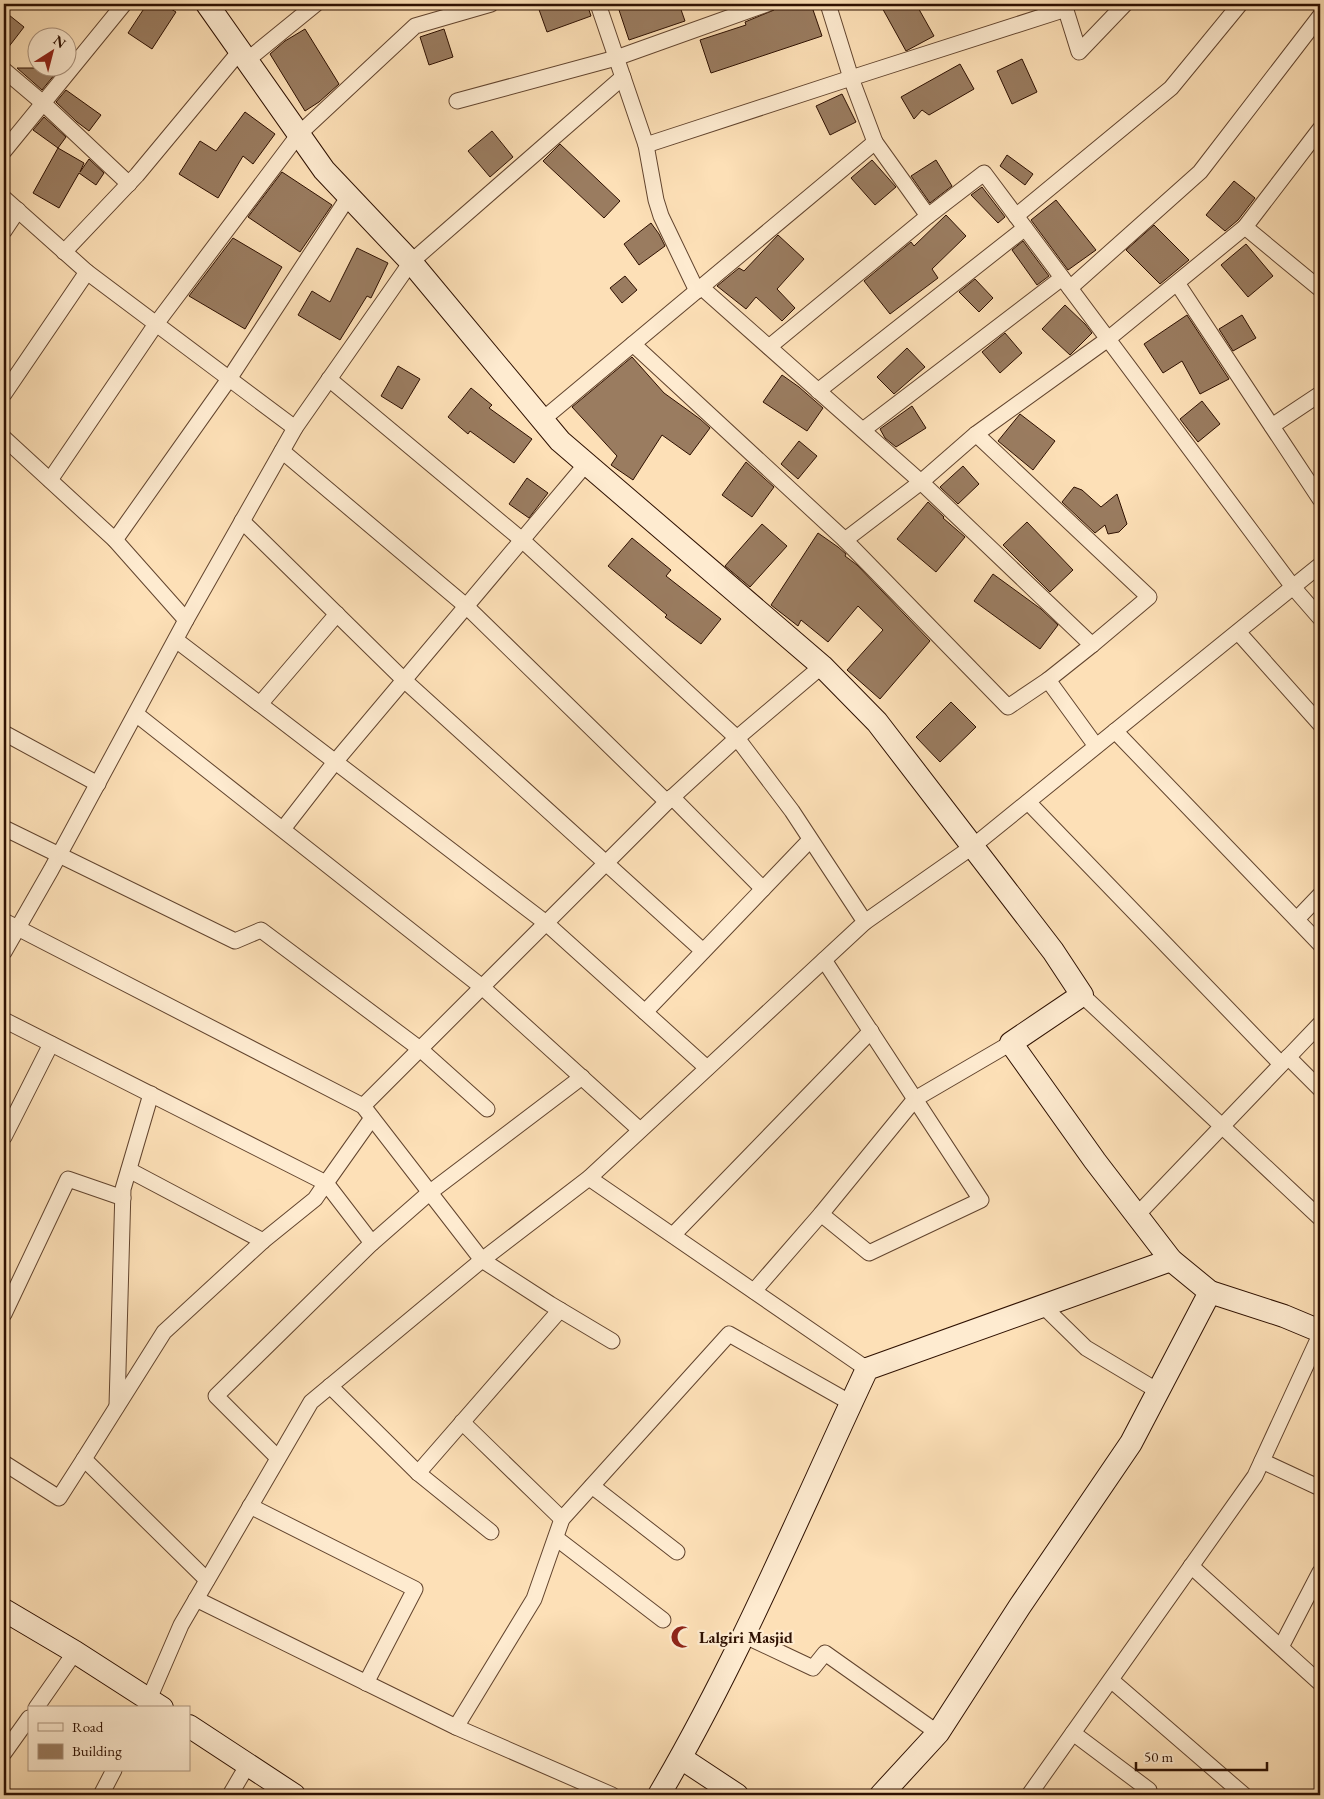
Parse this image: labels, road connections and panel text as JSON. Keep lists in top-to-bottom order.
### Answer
{
  "places": {
    "mosque": ["Lalgiri Masjid"]
  },
  "legend": ["Road", "Building"],
  "scale_bar": "50 m",
  "north": "top right"
}
